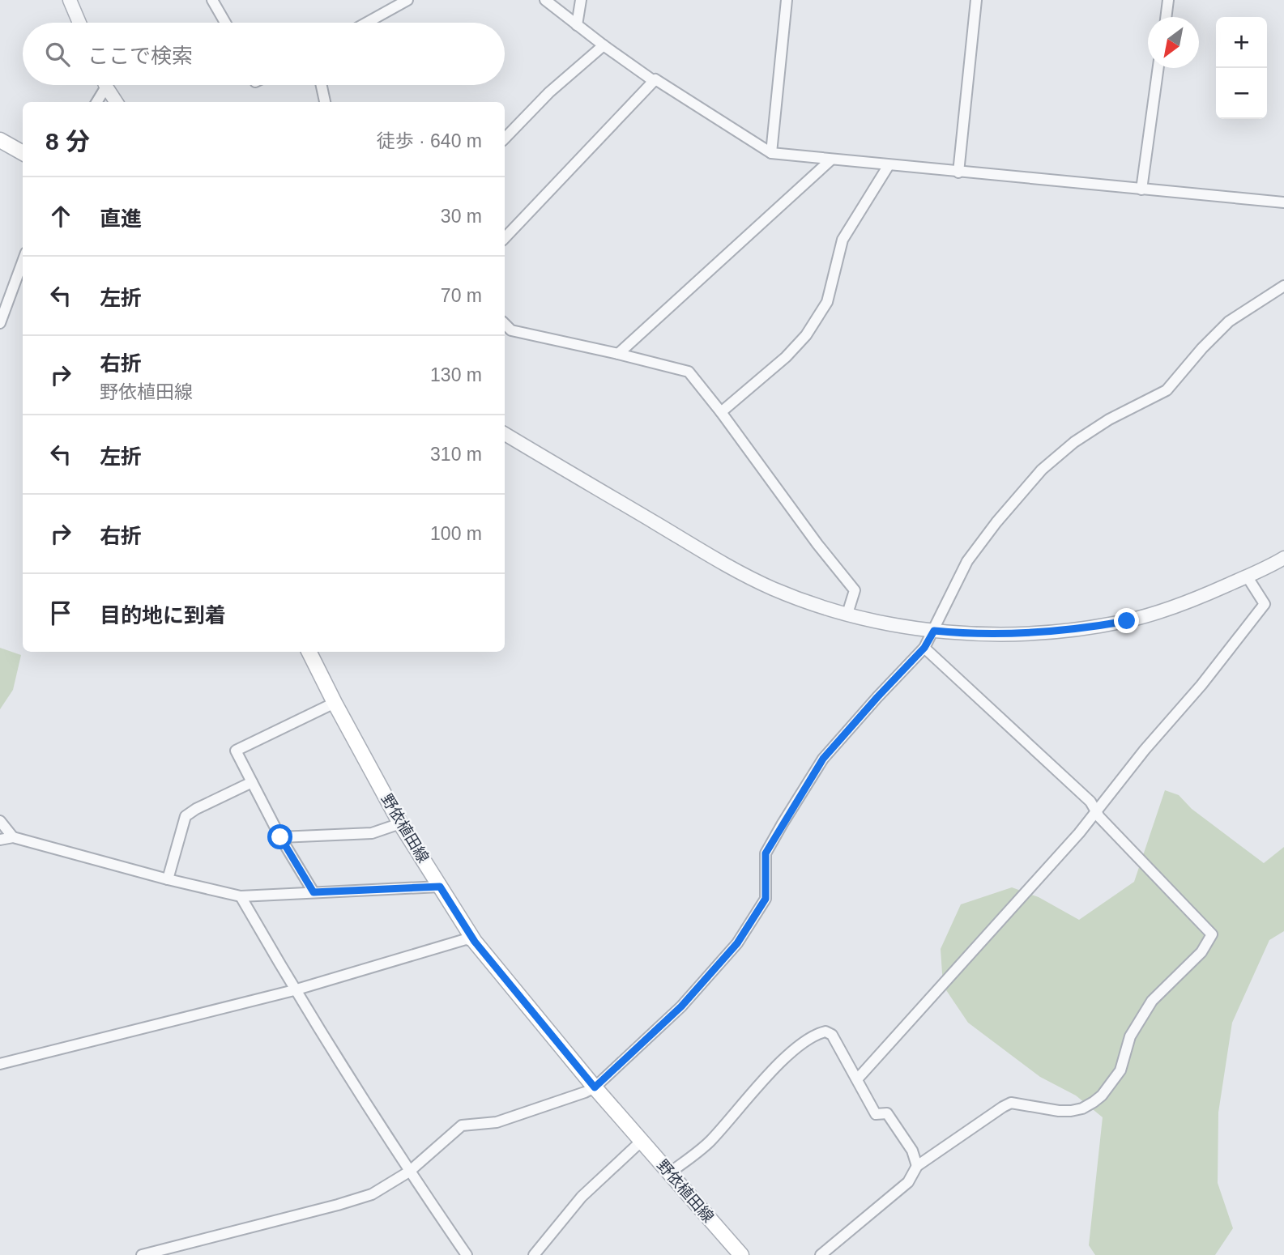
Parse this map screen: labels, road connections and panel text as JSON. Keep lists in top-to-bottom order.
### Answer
{
  "streets": {
    "main road": ["野依植田線"]
  },
  "north": "bottom left",
  "page": {
    "map_buttons": ["+", "−"],
    "search": "ここで検索",
    "heading": ["8 分", "徒歩 · 640 m"],
    "list": [
      ["直進", "30 m"],
      ["左折", "70 m"],
      ["右折", "野依植田線", "130 m"],
      ["左折", "310 m"],
      ["右折", "100 m"],
      "目的地に到着"
    ]
  }
}
